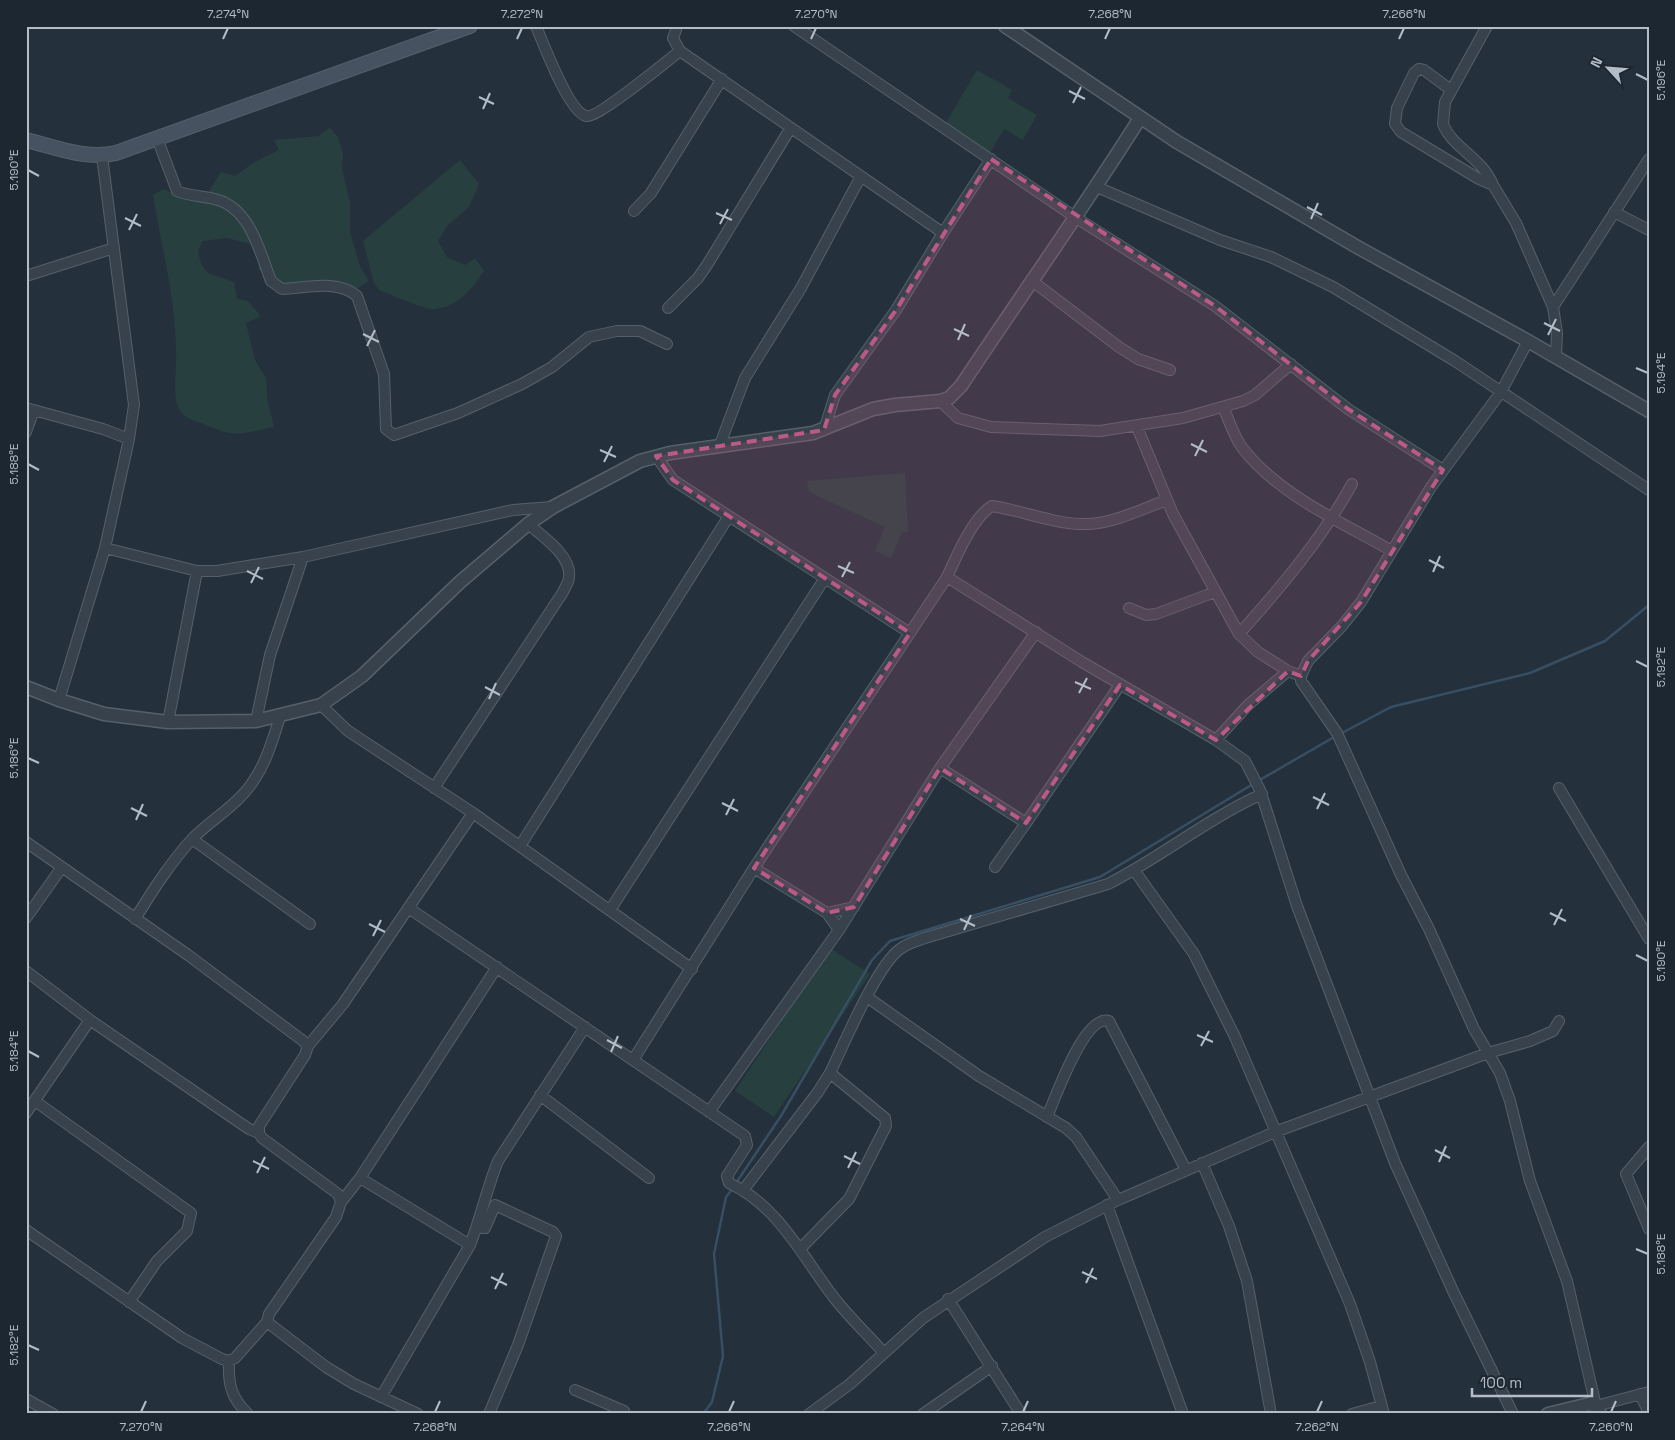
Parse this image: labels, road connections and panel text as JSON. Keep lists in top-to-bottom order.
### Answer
{
  "scale_bar": "100 m",
  "north": "top left",
  "coordinates": [
    "7.274°N",
    "7.272°N",
    "7.270°N",
    "7.268°N",
    "7.266°N",
    "5.196°E",
    "5.190°E",
    "5.194°E",
    "5.188°E",
    "5.192°E",
    "5.186°E",
    "5.184°E",
    "5.182°E",
    "7.264°N",
    "7.262°N",
    "7.260°N"
  ]
}
